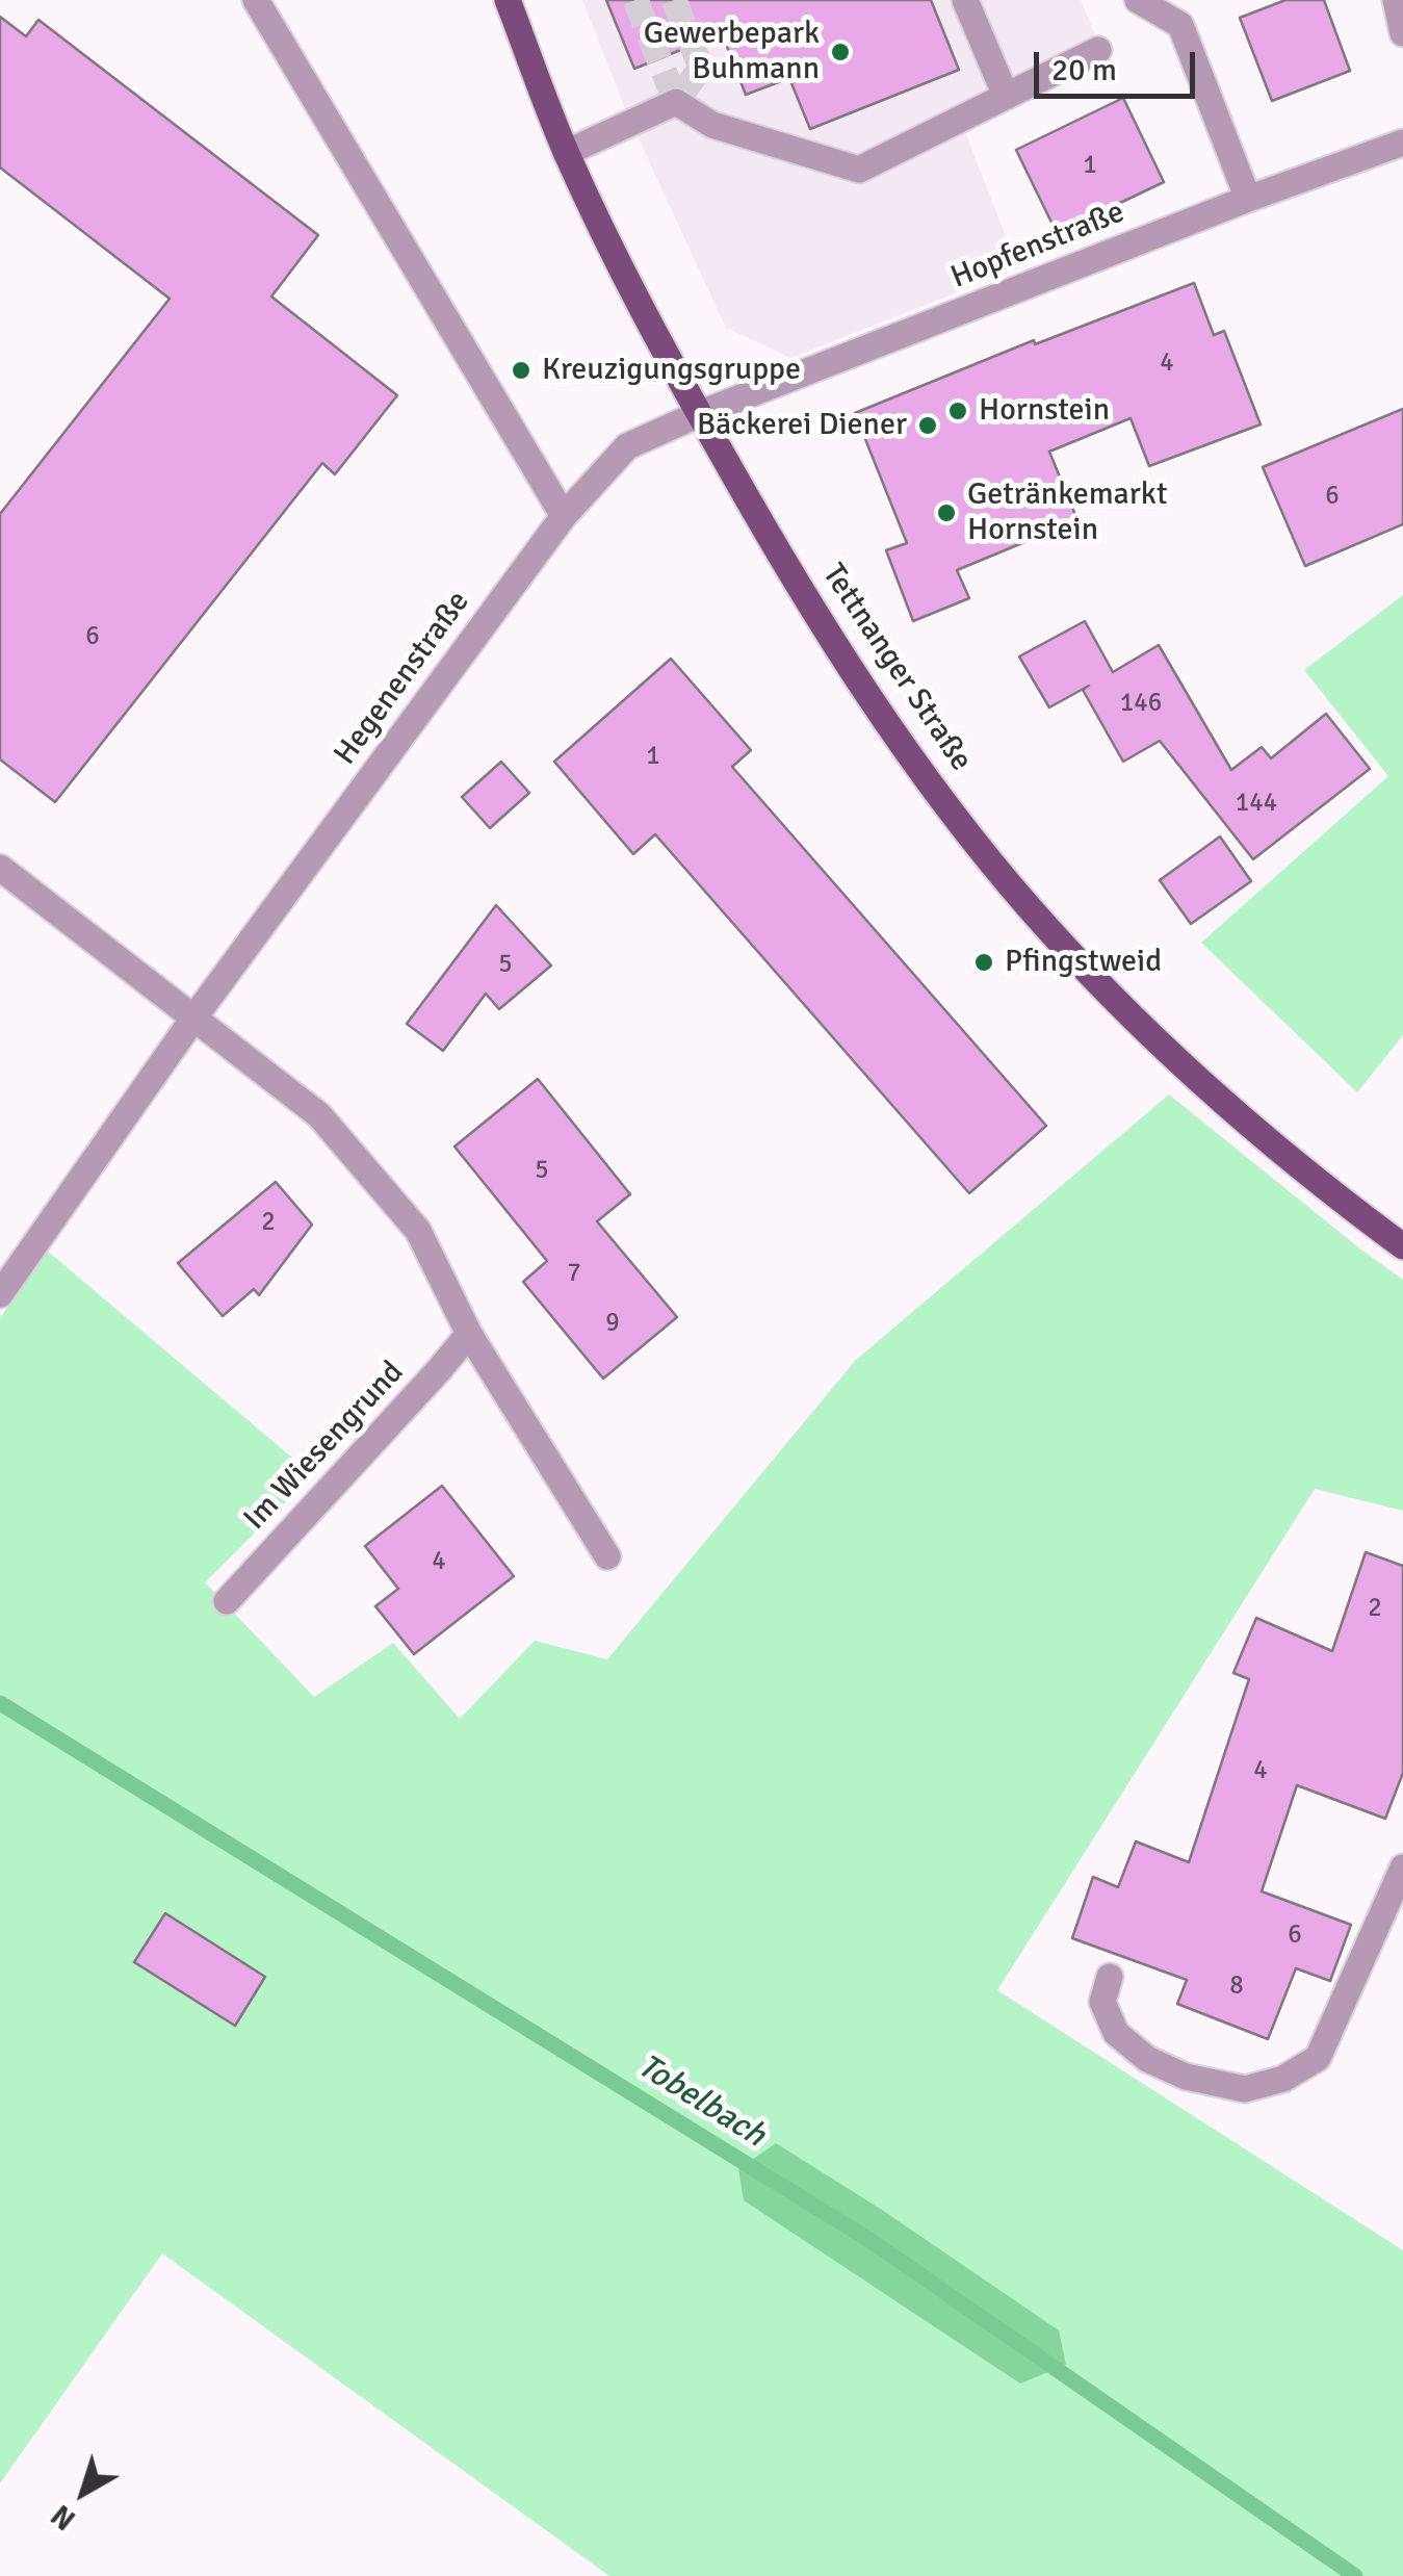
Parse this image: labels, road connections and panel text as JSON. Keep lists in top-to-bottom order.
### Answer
{
  "streets": {
    "main road": ["Tettnanger Straße"],
    "street": ["Hopfenstraße", "Hegenenstraße", "Im Wiesengrund"]
  },
  "crossings": [
    ["Hopfenstraße", "Tettnanger Straße"],
    ["Hopfenstraße", "Hegenenstraße"],
    ["Tettnanger Straße", "Hegenenstraße"]
  ],
  "water": ["Tobelbach"],
  "places": [
    "Gewerbepark Buhmann",
    "Kreuzigungsgruppe",
    "Hornstein",
    "Bäckerei Diener",
    "Getränkemarkt Hornstein",
    "Pfingstweid"
  ],
  "house_numbers": [
    "1",
    "4",
    "6",
    "6",
    "146",
    "1",
    "144",
    "5",
    "5",
    "2",
    "7",
    "9",
    "4",
    "2",
    "4",
    "6",
    "8"
  ],
  "scale_bar": "20 m",
  "north": "bottom left"
}
